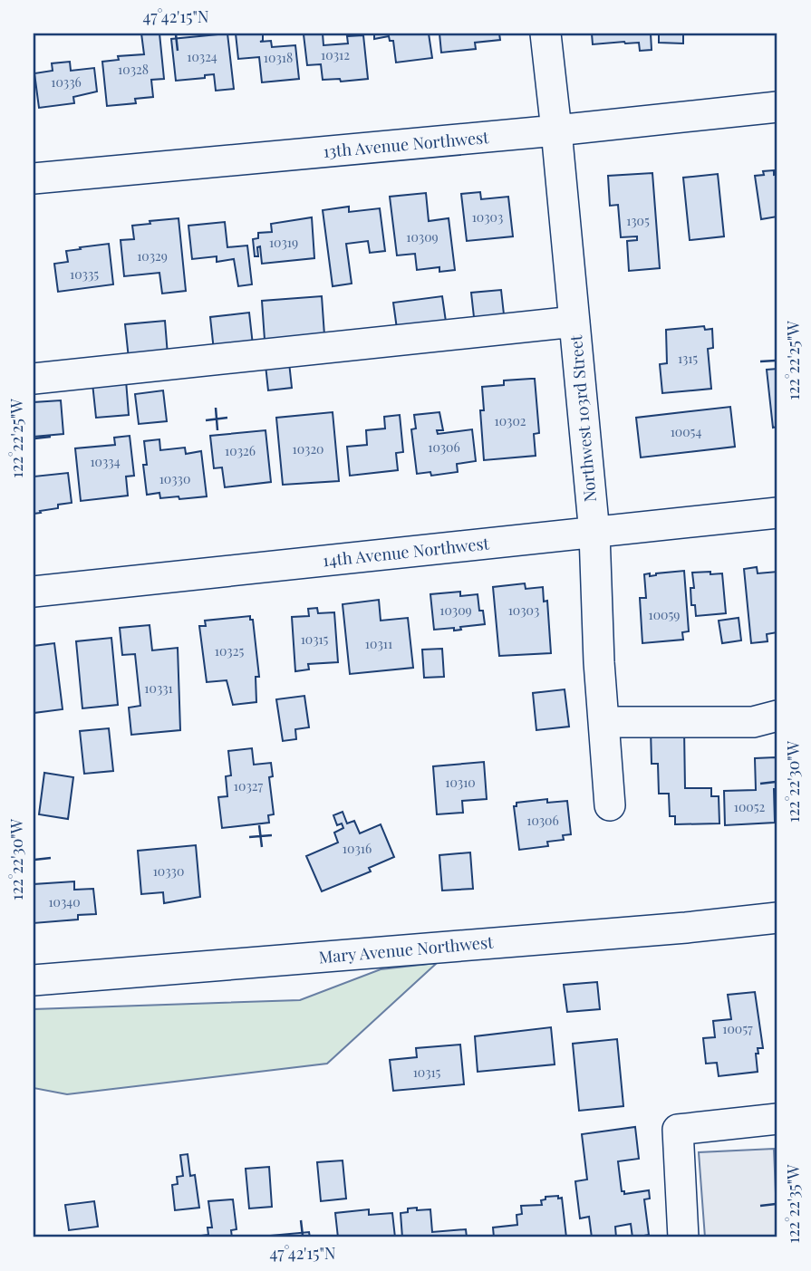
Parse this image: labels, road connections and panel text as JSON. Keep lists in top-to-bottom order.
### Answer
{
  "streets": {
    "street": [
      "13th Avenue Northwest",
      "Northwest 103rd Street",
      "14th Avenue Northwest",
      "Mary Avenue Northwest"
    ]
  },
  "crossings": [
    ["13th Avenue Northwest", "Northwest 103rd Street"],
    ["Northwest 103rd Street", "14th Avenue Northwest"]
  ],
  "house_numbers": [
    "10312",
    "10324",
    "10318",
    "10328",
    "10336",
    "10303",
    "1305",
    "10309",
    "10319",
    "10329",
    "10335",
    "1315",
    "10302",
    "10054",
    "10306",
    "10320",
    "10326",
    "10334",
    "10330",
    "10309",
    "10303",
    "10059",
    "10315",
    "10311",
    "10325",
    "10331",
    "10310",
    "10327",
    "10052",
    "10306",
    "10316",
    "10330",
    "10340",
    "10057",
    "10315"
  ],
  "coordinates": [
    "47°42'15\"N",
    "122°22'25\"W",
    "122°22'30\"W",
    "122°22'35\"W"
  ]
}
